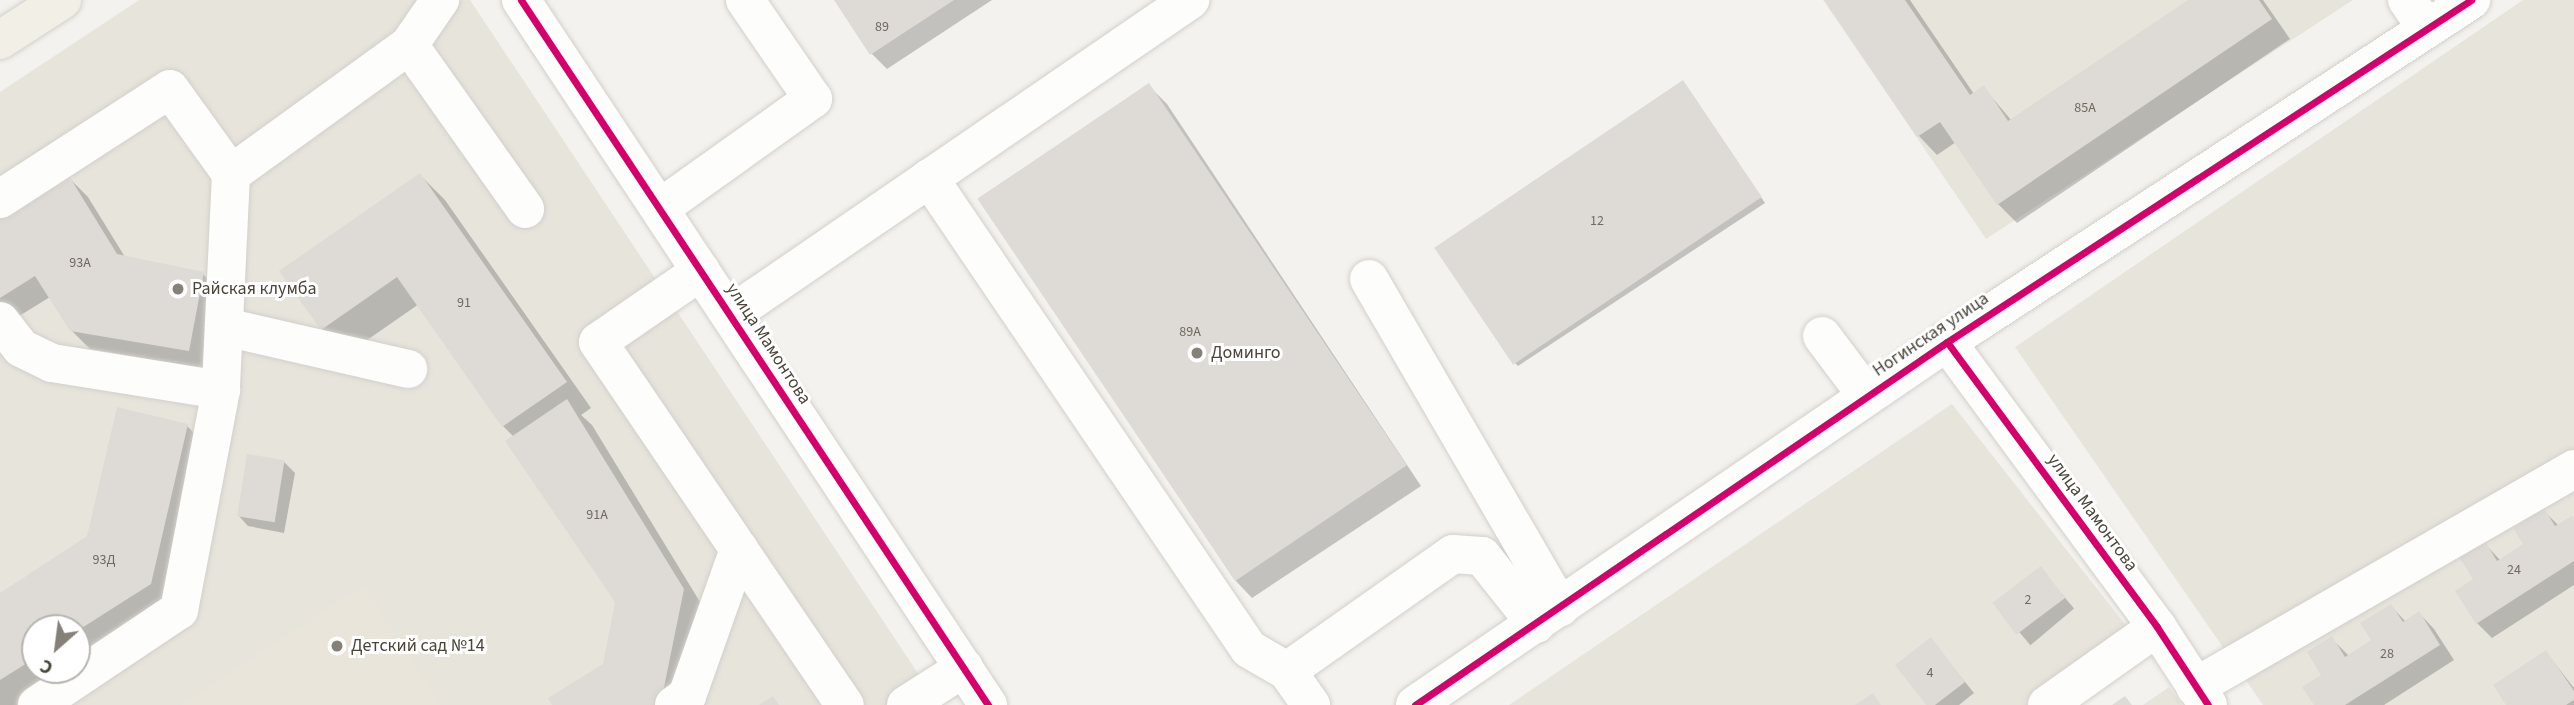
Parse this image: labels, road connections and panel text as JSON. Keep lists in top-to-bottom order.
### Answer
{
  "streets": {
    "street": ["Ногинская улица", "улица Мамонтова"]
  },
  "crossings": [
    ["Ногинская улица", "улица Мамонтова"]
  ],
  "places": ["Райская клумба", "Доминго", "Детский сад №14"],
  "house_numbers": [
    "89",
    "85А",
    "12",
    "93А",
    "91",
    "89А",
    "91А",
    "93Д",
    "24",
    "2",
    "28",
    "4"
  ],
  "north": "bottom left"
}
